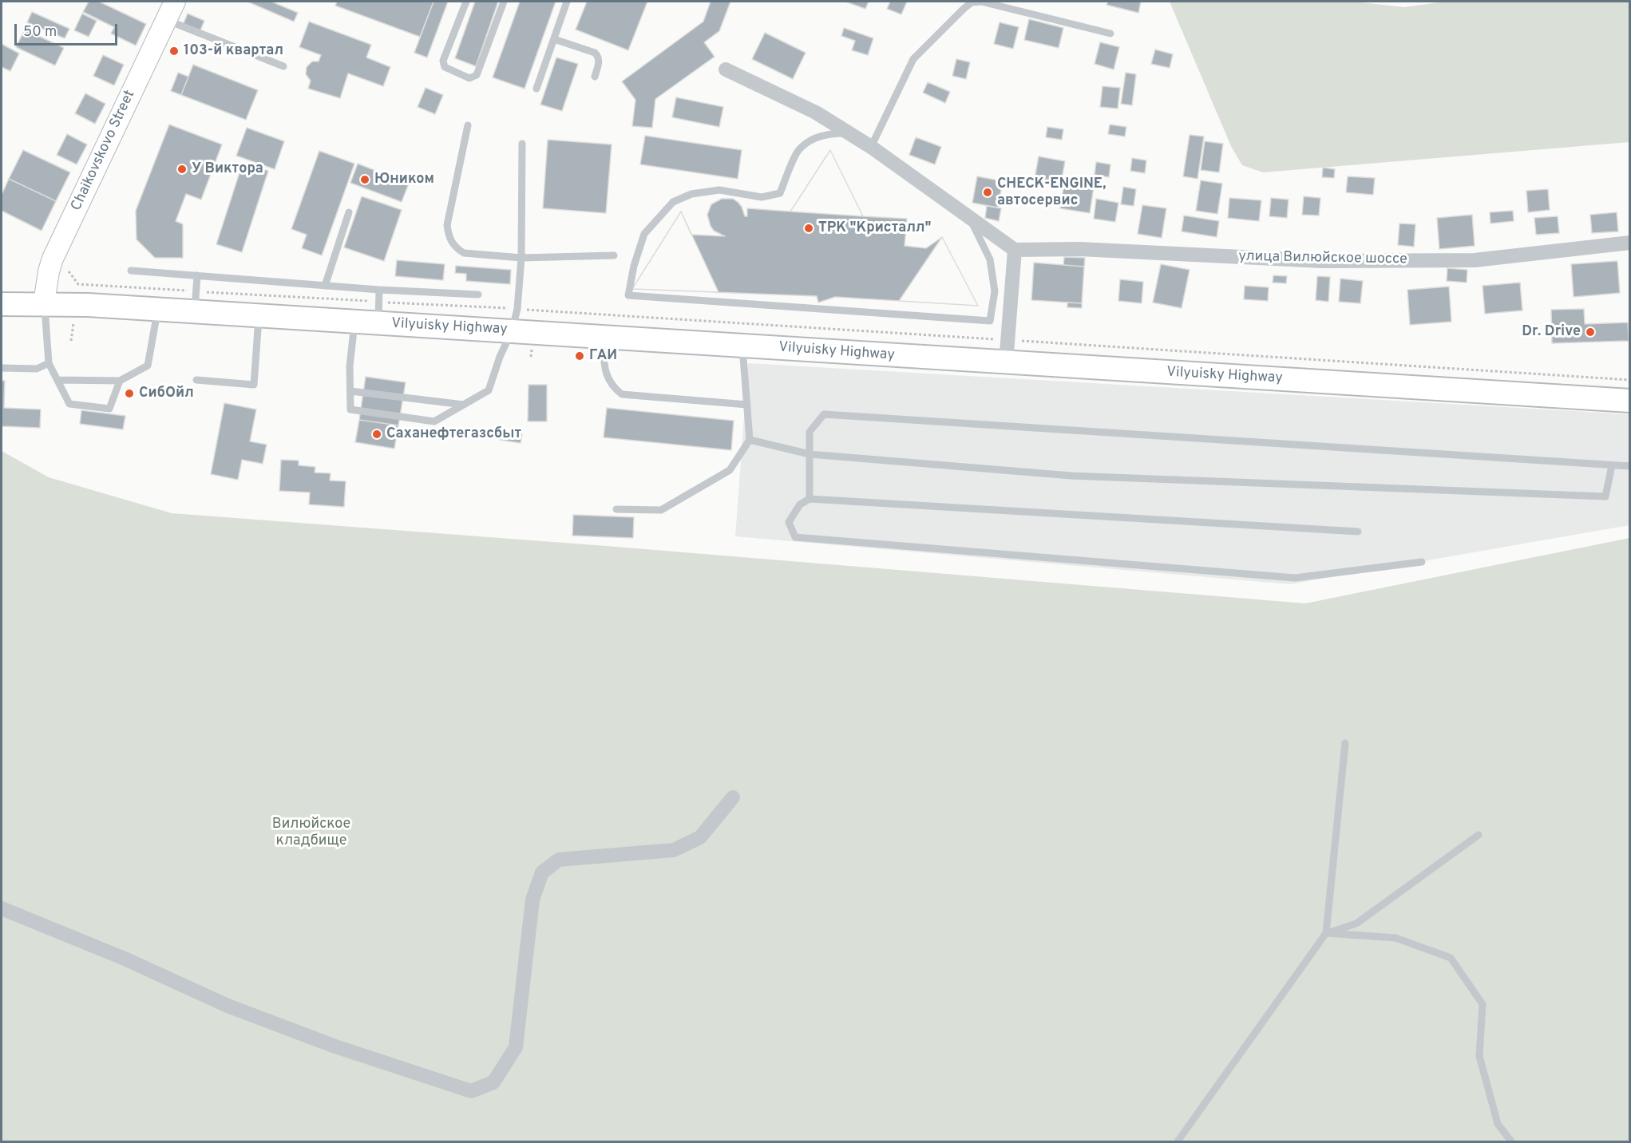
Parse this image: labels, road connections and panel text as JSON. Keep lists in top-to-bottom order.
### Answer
{
  "streets": {
    "main road": ["Chaikovskovo Street", "Vilyuisky Highway"],
    "street": ["улица Вилюйское шоссе"]
  },
  "crossings": [
    ["Chaikovskovo Street", "Vilyuisky Highway"]
  ],
  "parks": ["Вилюйское кладбище"],
  "places": [
    "103-й квартал",
    "У Виктора",
    "Юником",
    "CHECK-ENGINE, автосервис",
    "ТРК \"Кристалл\"",
    "Dr. Drive",
    "ГАИ",
    "СибОйл",
    "Саханефтегазсбыт"
  ],
  "scale_bar": "50 m"
}
